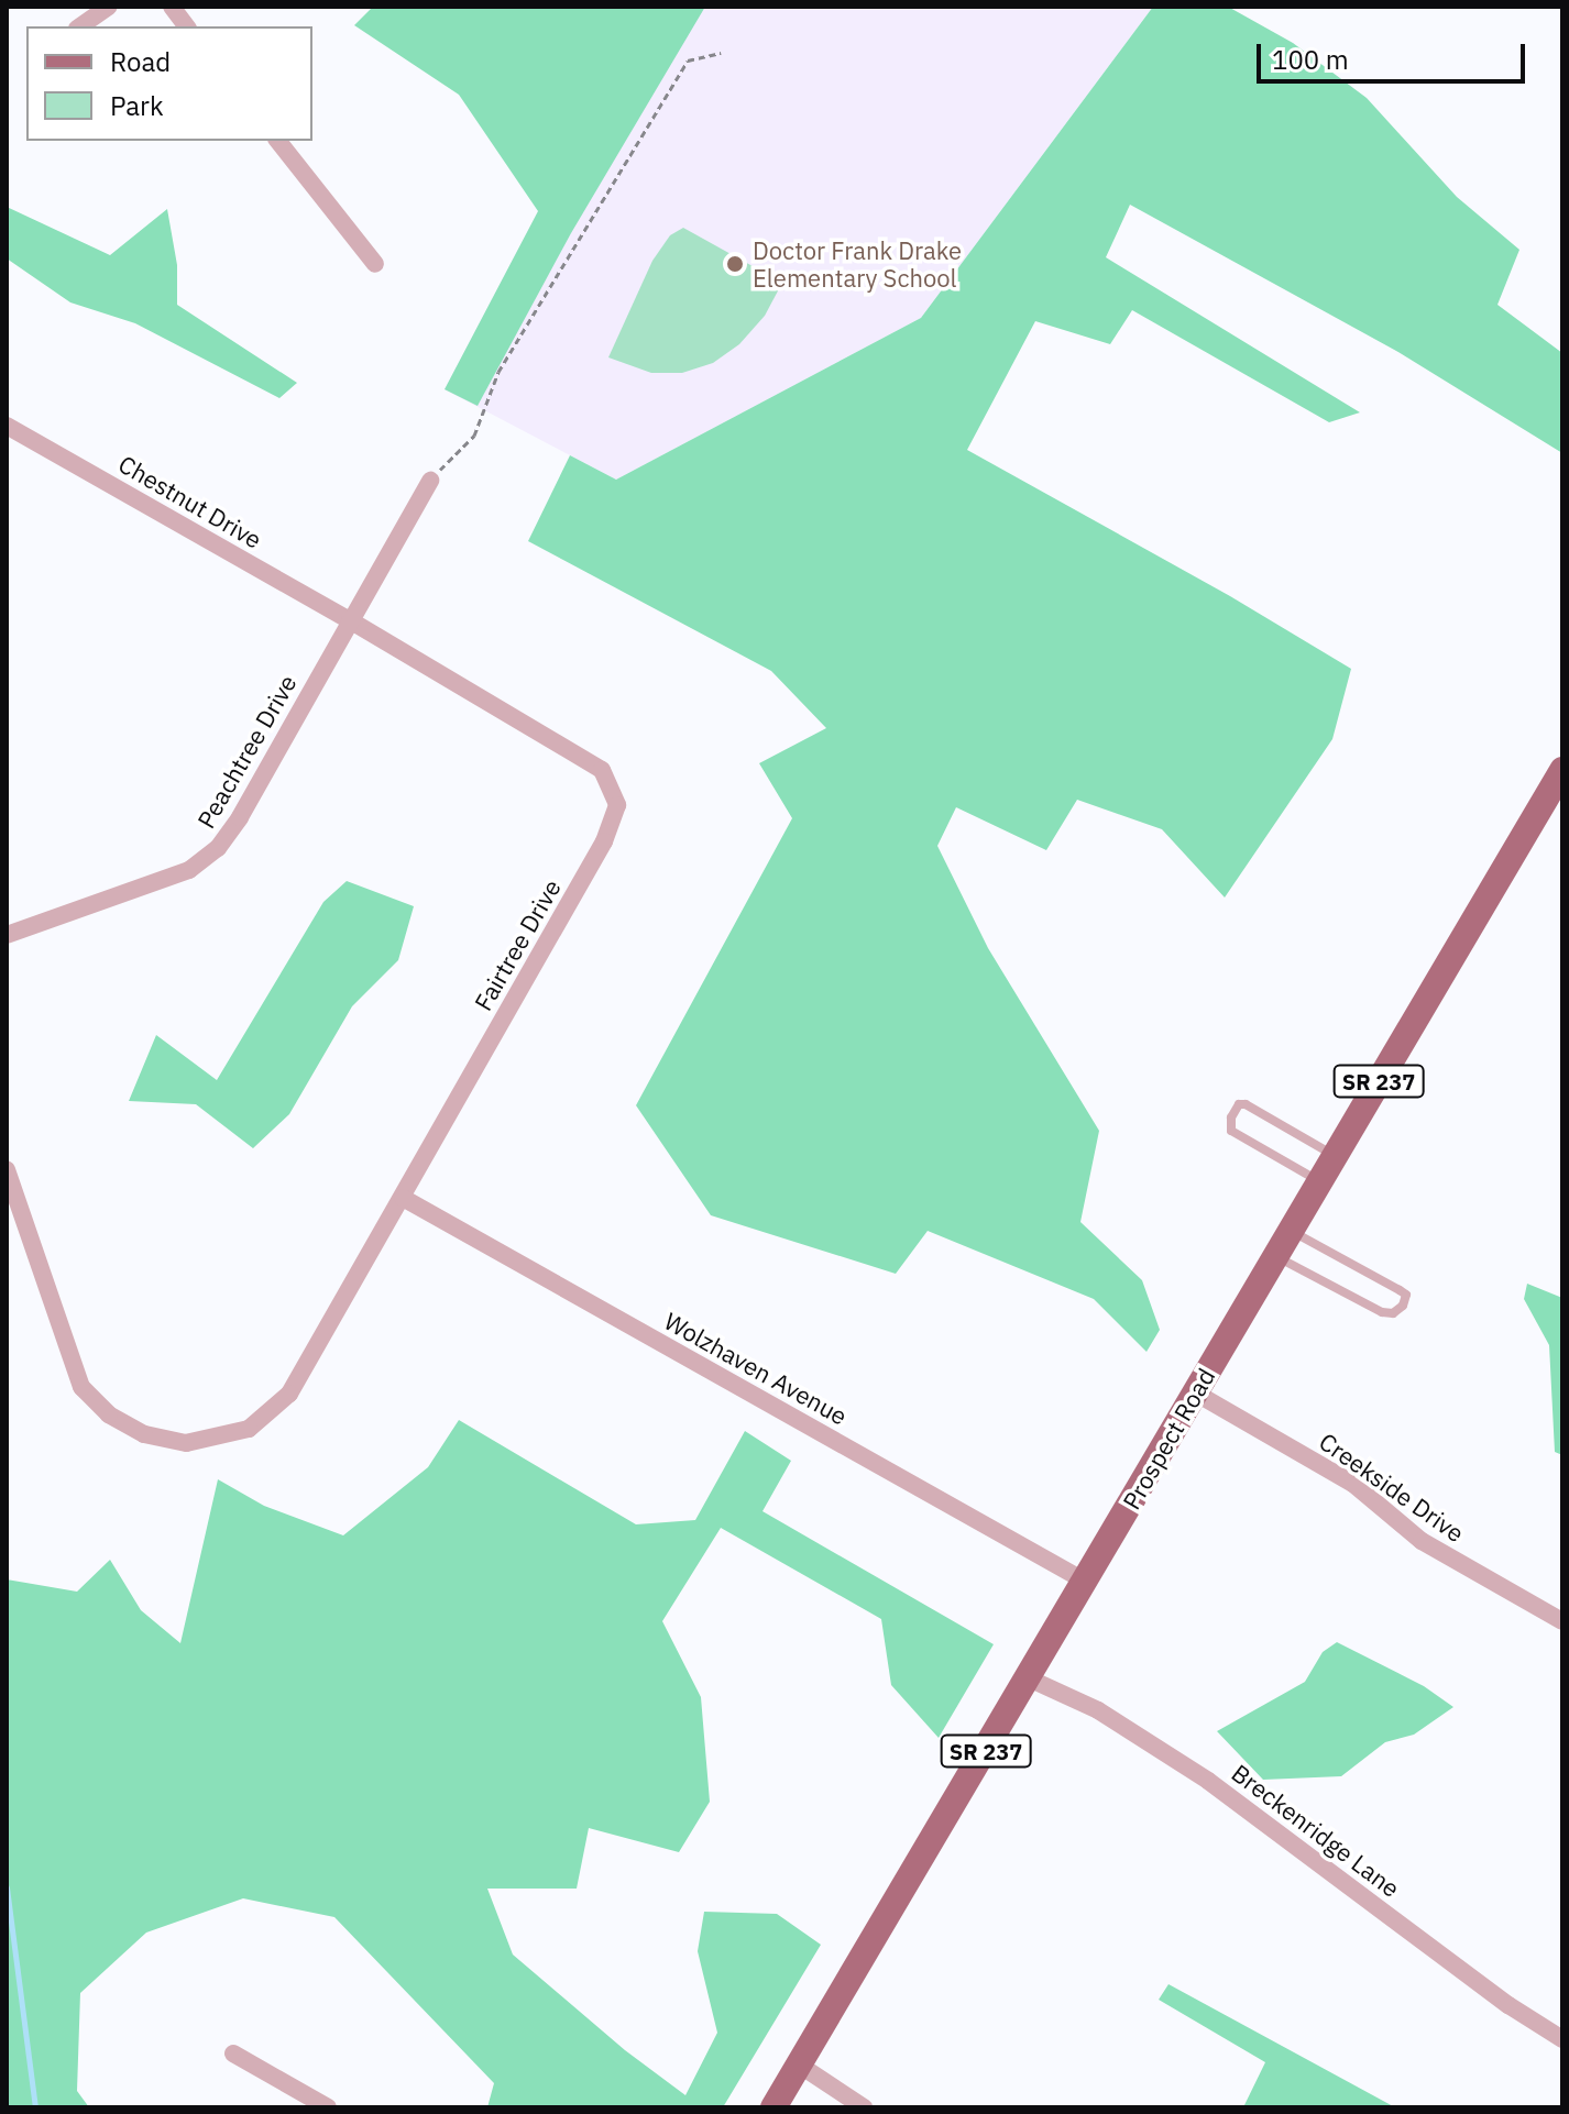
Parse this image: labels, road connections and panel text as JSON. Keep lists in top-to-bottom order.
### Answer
{
  "streets": {
    "main road": ["SR 237", "Prospect Road"],
    "street": [
      "Chestnut Drive",
      "Peachtree Drive",
      "Fairtree Drive",
      "Wolzhaven Avenue",
      "Creekside Drive",
      "Breckenridge Lane"
    ]
  },
  "crossings": [
    ["Chestnut Drive", "Peachtree Drive"],
    ["Chestnut Drive", "Fairtree Drive"],
    ["Peachtree Drive", "Fairtree Drive"],
    ["Fairtree Drive", "Wolzhaven Avenue"],
    ["Wolzhaven Avenue", "Prospect Road"],
    ["Prospect Road", "Creekside Drive"],
    ["Prospect Road", "Breckenridge Lane"]
  ],
  "places": ["Doctor Frank Drake Elementary School"],
  "legend": ["Road", "Park"],
  "scale_bar": "100 m"
}
